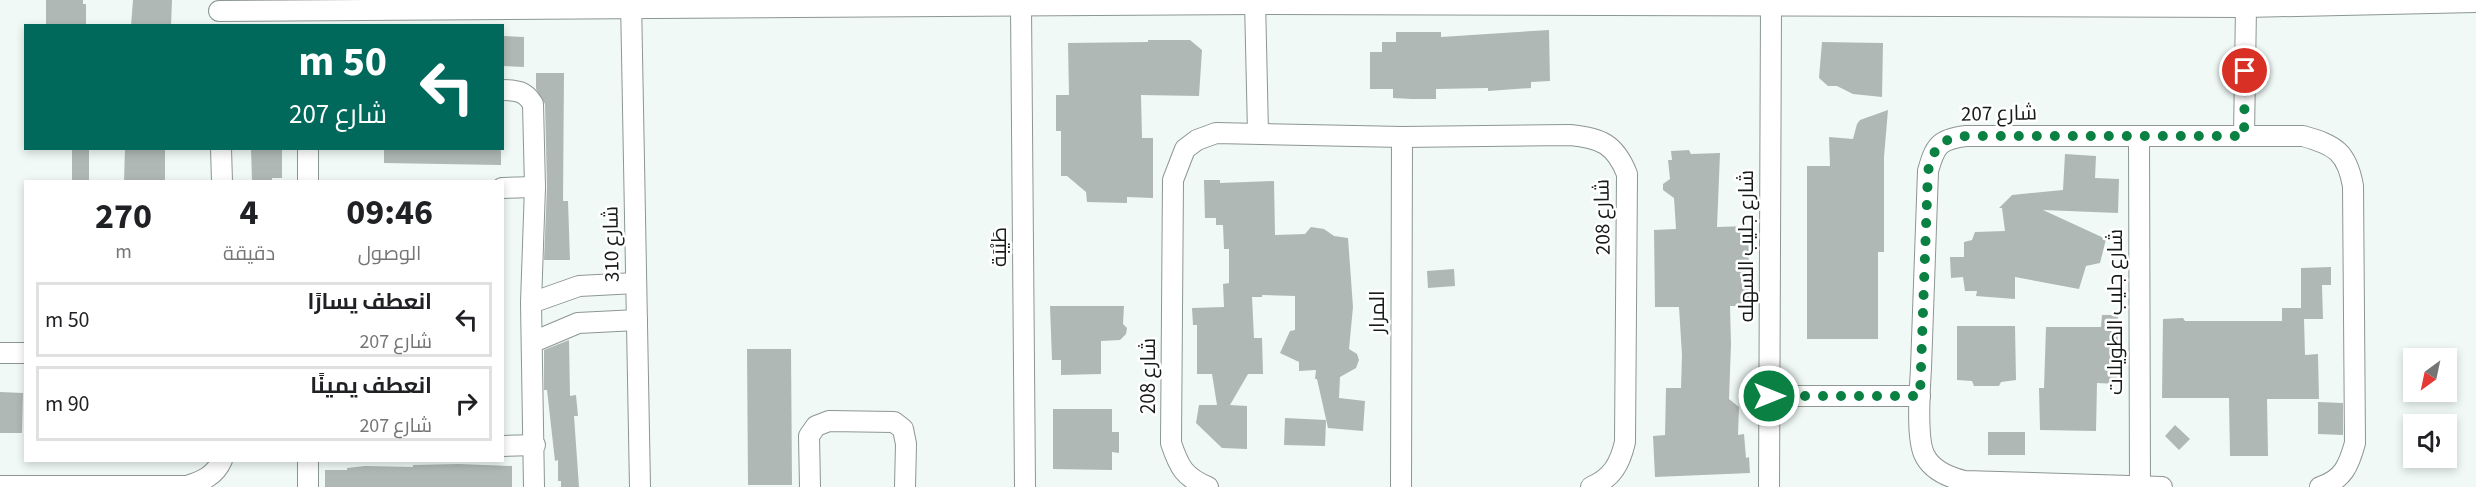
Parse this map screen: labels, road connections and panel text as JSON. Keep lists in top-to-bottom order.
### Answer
{
  "streets": {
    "street": [
      "شارع 207",
      "شارع 208",
      "شارع 310",
      "شارع جليب السهله",
      "طَيْبَة",
      "المرار",
      "شارع جليب الطويلات"
    ]
  },
  "crossings": [
    ["شارع 207", "شارع جليب الطويلات"],
    ["شارع 208", "المرار"]
  ],
  "north": "bottom left",
  "page": {
    "turn": ["50 m", "شارع 207"],
    "eta": [
      "09:46",
      "الوصول",
      "4",
      "دقيقة",
      "270",
      "m"
    ],
    "list": [
      {
        "name": "انعطف يسارًا",
        "note": "شارع 207",
        "value": "50 m"
      },
      {
        "name": "انعطف يمينًا",
        "note": "شارع 207",
        "value": "90 m"
      }
    ]
  }
}
